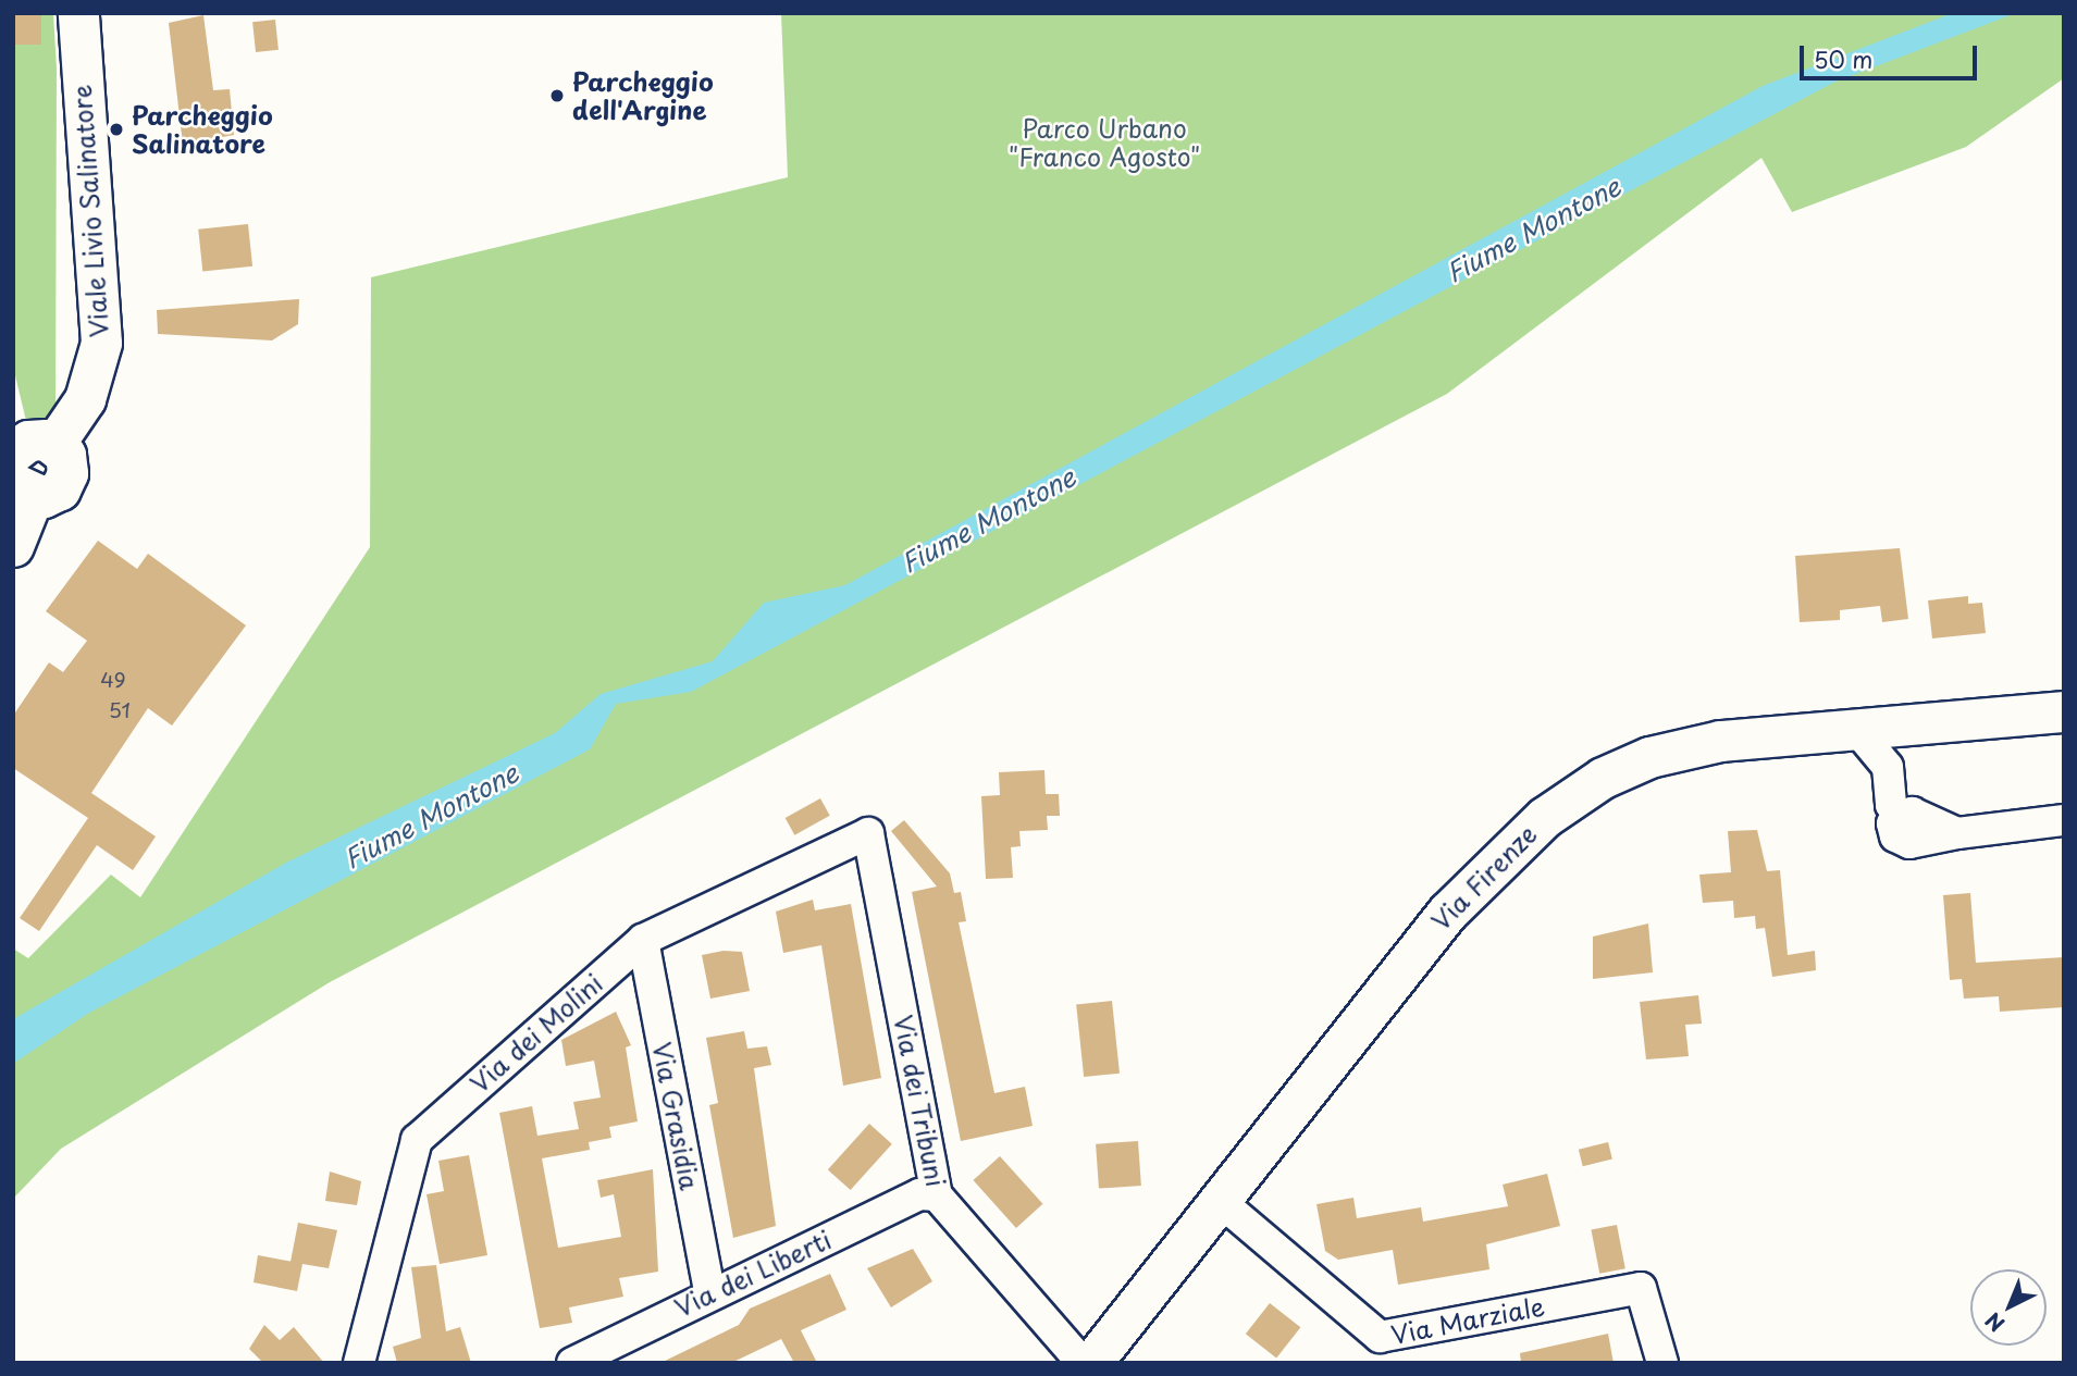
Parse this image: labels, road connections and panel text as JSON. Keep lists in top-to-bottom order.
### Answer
{
  "streets": {
    "main road": ["Viale Livio Salinatore", "Via Firenze"],
    "street": [
      "Via dei Molini",
      "Via dei Tribuni",
      "Via Grasidia",
      "Via dei Liberti",
      "Via Marziale"
    ]
  },
  "crossings": [
    ["Via Firenze", "Via Marziale"],
    ["Via dei Molini", "Via dei Tribuni"],
    ["Via dei Molini", "Via Grasidia"],
    ["Via dei Tribuni", "Via dei Liberti"],
    ["Via Grasidia", "Via dei Liberti"]
  ],
  "water": ["Fiume Montone"],
  "parks": ["Parco Urbano \"Franco Agosto\""],
  "places": ["Parcheggio dell'Argine", "Parcheggio Salinatore"],
  "house_numbers": ["49", "51"],
  "scale_bar": "50 m",
  "north": "bottom left"
}
